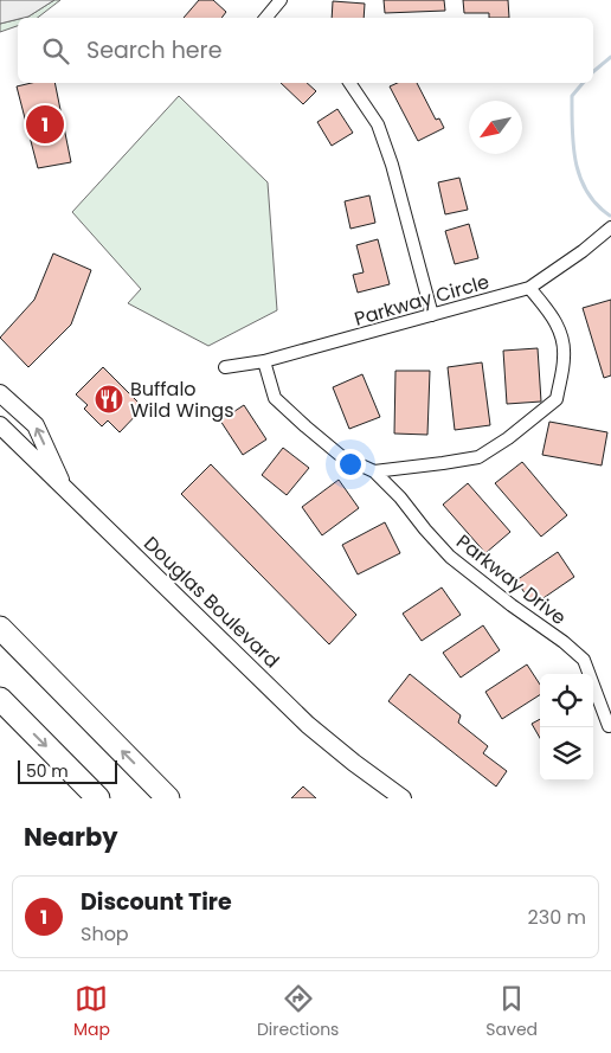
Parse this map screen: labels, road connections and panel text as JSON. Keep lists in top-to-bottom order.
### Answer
{
  "streets": {
    "main road": ["Douglas Boulevard"],
    "street": ["Parkway Circle", "Parkway Drive"]
  },
  "crossings": [
    ["Parkway Circle", "Parkway Drive"]
  ],
  "places": {
    "restaurant": ["Buffalo Wild Wings"]
  },
  "scale_bar": "50 m",
  "north": "bottom left",
  "page": {
    "search": "Search here",
    "pins": "1",
    "scale": "50 m",
    "heading": "Nearby",
    "list": [
      {
        "mark": "1",
        "name": "Discount Tire",
        "note": "Shop",
        "value": "230 m"
      }
    ],
    "nav": ["Map", "Directions", "Saved"]
  }
}
